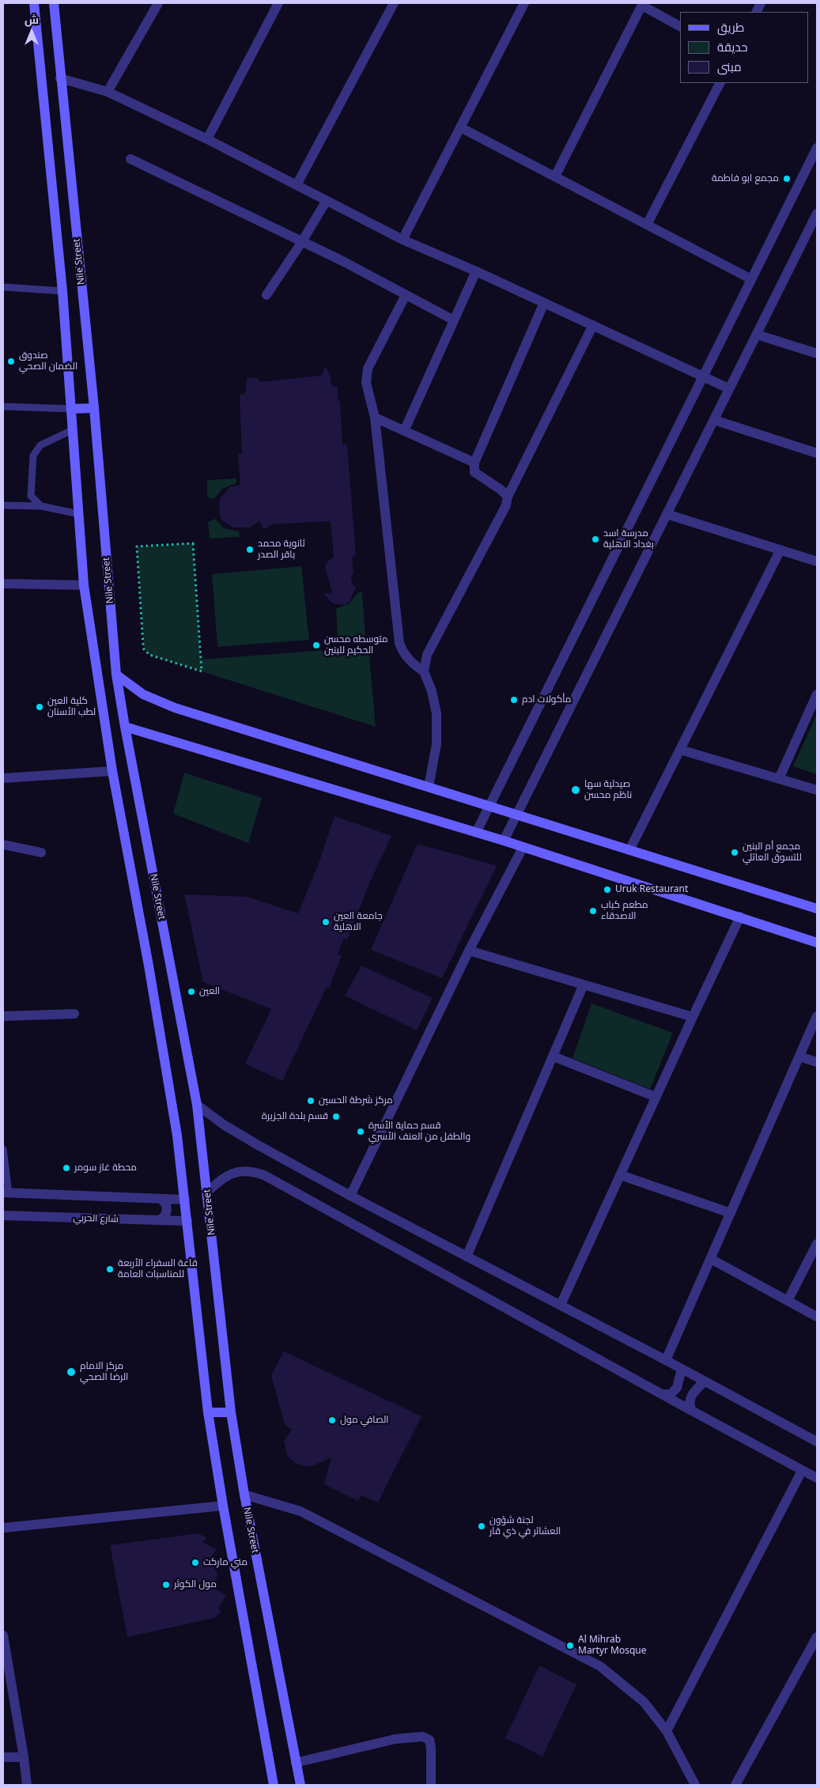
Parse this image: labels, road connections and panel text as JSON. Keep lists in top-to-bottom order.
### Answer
{
  "streets": {
    "main road": ["Nile Street"],
    "street": ["شارع الحربي"]
  },
  "crossings": [
    ["Nile Street", "شارع الحربي"]
  ],
  "places": [
    "مجمع ابو فاطمة",
    "صندوق الضمان الصحي",
    "مدرسة اسد بغداد الاهلية",
    "ثانوية محمد باقر الصدر",
    "متوسطه محسن الحكيم للبنين",
    "مأكولات ادم",
    "كلية العين لطب الأسنان",
    "صيدلية سها ناظم محسن",
    "مجمع أم البنين للتسوق العائلي",
    "Uruk Restaurant",
    "مطعم كباب الاصدقاء",
    "جامعة العين الاهلية",
    "العين",
    "مركز شرطة الحسين",
    "قسم بلدة الجزيرة",
    "قسم حماية الأسرة والطفل من العنف الأسري",
    "محطة غاز سومر",
    "قاعة السفراء الأربعة للمناسبات العامة",
    "مركز الامام الرضا الصحي",
    "الصافي مول",
    "لجنة شؤون العشائر في ذي قار",
    "مني ماركت",
    "مول الكوثر",
    "Al Mihrab Martyr Mosque"
  ],
  "legend": ["طريق", "حديقة", "مبنى"],
  "north": "top"
}
